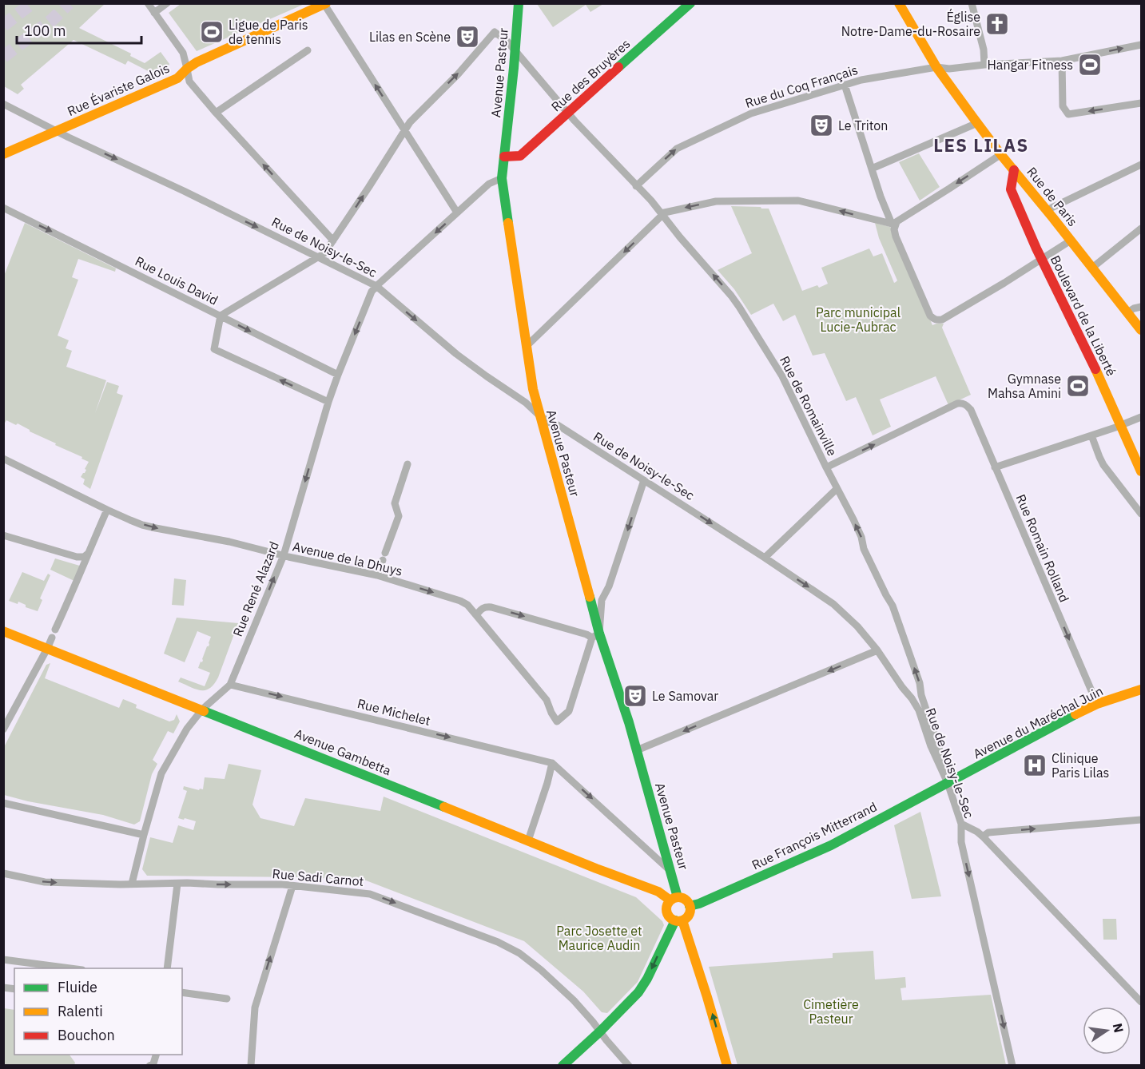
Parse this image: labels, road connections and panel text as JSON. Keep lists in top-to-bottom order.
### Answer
{
  "streets": {
    "main road": [
      "Avenue Pasteur",
      "Rue des Bruyères",
      "Rue Évariste Galois",
      "Rue de Paris",
      "Boulevard de la Liberté",
      "Avenue du Maréchal Juin",
      "Avenue Gambetta",
      "Rue François Mitterrand"
    ],
    "street": [
      "Rue du Coq Français",
      "Rue de Noisy-le-Sec",
      "Rue Louis David",
      "Rue de Romainville",
      "Rue Romain Rolland",
      "Avenue de la Dhuys",
      "Rue René Alazard",
      "Rue Michelet",
      "Rue Sadi Carnot"
    ]
  },
  "crossings": [
    ["Avenue Pasteur", "Rue des Bruyères"],
    ["Avenue Pasteur", "Rue de Noisy-le-Sec"],
    ["Avenue Pasteur", "Rue de Romainville"],
    ["Avenue Pasteur", "Avenue de la Dhuys"],
    ["Avenue Pasteur", "Avenue Gambetta"],
    ["Avenue Pasteur", "Rue François Mitterrand"],
    ["Rue des Bruyères", "Rue de Romainville"],
    ["Rue du Coq Français", "Rue de Paris"],
    ["Rue du Coq Français", "Rue de Romainville"],
    ["Rue Évariste Galois", "Rue de Noisy-le-Sec"],
    ["Rue de Paris", "Boulevard de la Liberté"],
    ["Rue de Noisy-le-Sec", "Rue de Romainville"],
    ["Rue de Noisy-le-Sec", "Rue René Alazard"],
    ["Rue de Noisy-le-Sec", "Avenue du Maréchal Juin"],
    ["Rue de Noisy-le-Sec", "Rue François Mitterrand"],
    ["Rue Louis David", "Rue René Alazard"],
    ["Rue de Romainville", "Rue Romain Rolland"],
    ["Rue de Romainville", "Avenue du Maréchal Juin"],
    ["Rue de Romainville", "Rue François Mitterrand"],
    ["Rue Romain Rolland", "Avenue du Maréchal Juin"],
    ["Avenue de la Dhuys", "Rue René Alazard"],
    ["Rue René Alazard", "Rue Michelet"],
    ["Rue René Alazard", "Avenue Gambetta"],
    ["Rue René Alazard", "Rue Sadi Carnot"],
    ["Avenue du Maréchal Juin", "Rue François Mitterrand"],
    ["Avenue Gambetta", "Rue François Mitterrand"]
  ],
  "one_way": [
    "Rue du Coq Français",
    "Rue de Noisy-le-Sec",
    "Rue Louis David",
    "Rue de Romainville",
    "Avenue de la Dhuys",
    "Rue Michelet",
    "Rue Sadi Carnot"
  ],
  "districts": ["LES LILAS"],
  "parks": ["Parc municipal Lucie-Aubrac", "Parc Josette et Maurice Audin", "Cimetière Pasteur"],
  "places": {
    "church": ["Église Notre-Dame-du-Rosaire"],
    "sports": ["Ligue de Paris de tennis", "Hangar Fitness", "Gymnase Mahsa Amini"],
    "theatre": ["Lilas en Scène", "Le Triton", "Le Samovar"],
    "hospital": ["Clinique Paris Lilas"]
  },
  "legend": ["Fluide", "Ralenti", "Bouchon"],
  "scale_bar": "100 m",
  "north": "right"
}
